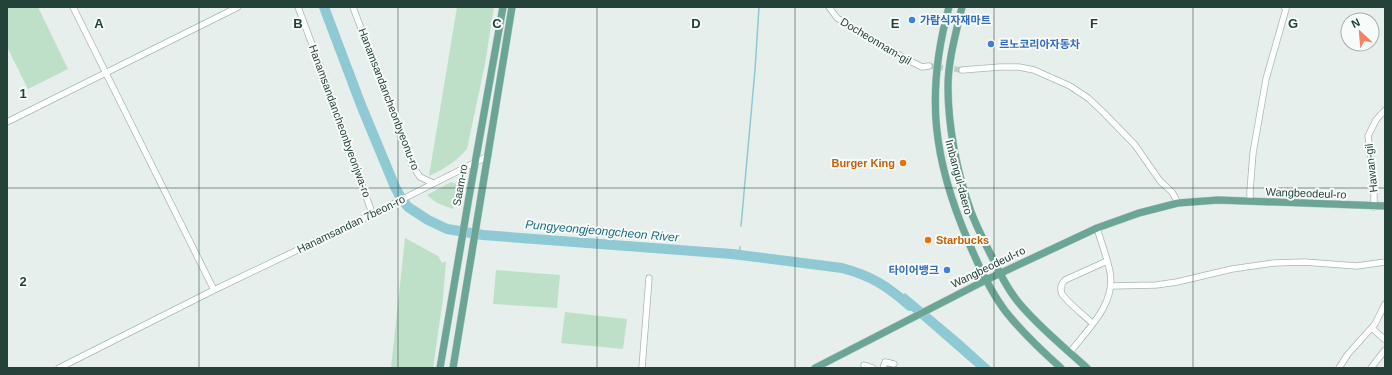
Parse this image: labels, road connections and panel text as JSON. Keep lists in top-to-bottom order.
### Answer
{
  "streets": {
    "main road": ["Imbangul-daero", "Saam-ro", "Wangbeodeul-ro"],
    "street": [
      "Docheonnam-gil",
      "Hanamsandancheonbyeonu-ro",
      "Hanamsandancheonbyeonjwa-ro",
      "Hawan-gil",
      "Hanamsandan 7beon-ro"
    ]
  },
  "crossings": [
    ["Hanamsandancheonbyeonu-ro", "Hanamsandan 7beon-ro"],
    ["Hanamsandancheonbyeonjwa-ro", "Hanamsandan 7beon-ro"],
    ["Hawan-gil", "Wangbeodeul-ro"],
    ["Imbangul-daero", "Wangbeodeul-ro"],
    ["Saam-ro", "Hanamsandan 7beon-ro"]
  ],
  "water": ["Pungyeongjeongcheon River"],
  "places": [
    "가람식자재마트",
    "르노코리아자동차",
    "Burger King",
    "Starbucks",
    "타이어뱅크"
  ],
  "north": "top left",
  "grid": {
    "columns": [
      "A",
      "B",
      "C",
      "D",
      "E",
      "F",
      "G"
    ],
    "rows": ["1", "2"]
  }
}
